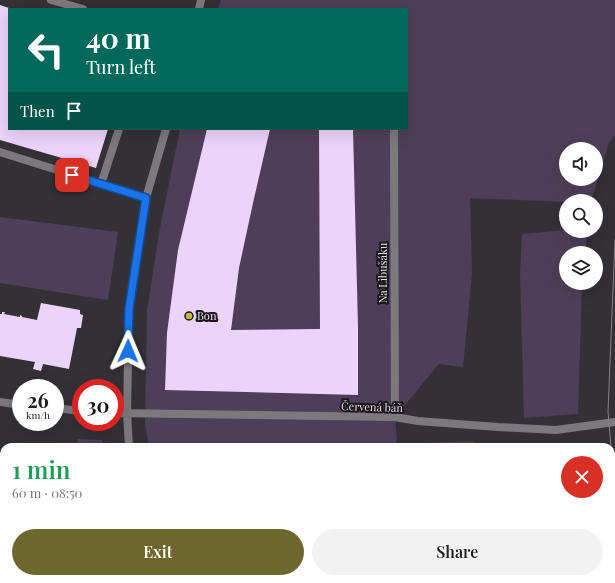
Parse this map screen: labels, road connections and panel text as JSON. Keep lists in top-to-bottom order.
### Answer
{
  "streets": {
    "street": ["Na Libušáku", "Červená báň"]
  },
  "crossings": [
    ["Na Libušáku", "Červená báň"]
  ],
  "places": ["Bon"],
  "page": {
    "turn": ["40 m", "Turn left"],
    "then": "Then",
    "speed": "26 km/h",
    "limit": "30",
    "heading": ["1 min", "60 m · 08:50"],
    "buttons": ["Exit", "Share"]
  }
}
